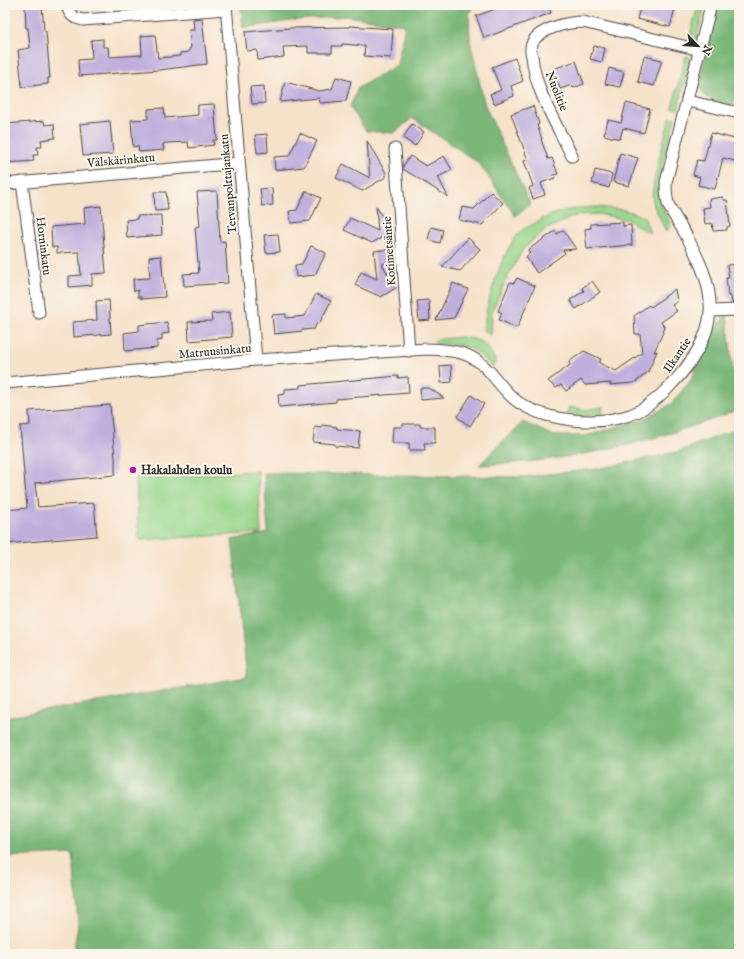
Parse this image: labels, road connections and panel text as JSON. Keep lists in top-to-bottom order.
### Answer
{
  "streets": {
    "street": [
      "Nuolitie",
      "Välskärinkatu",
      "Tervanpolttajankatu",
      "Horninkatu",
      "Kotimetsäntie",
      "Matruusinkatu",
      "Ilkantie"
    ]
  },
  "crossings": [
    ["Nuolitie", "Ilkantie"],
    ["Välskärinkatu", "Tervanpolttajankatu"],
    ["Välskärinkatu", "Horninkatu"],
    ["Tervanpolttajankatu", "Matruusinkatu"],
    ["Kotimetsäntie", "Matruusinkatu"],
    ["Matruusinkatu", "Ilkantie"]
  ],
  "places": ["Hakalahden koulu"],
  "north": "bottom right"
}
